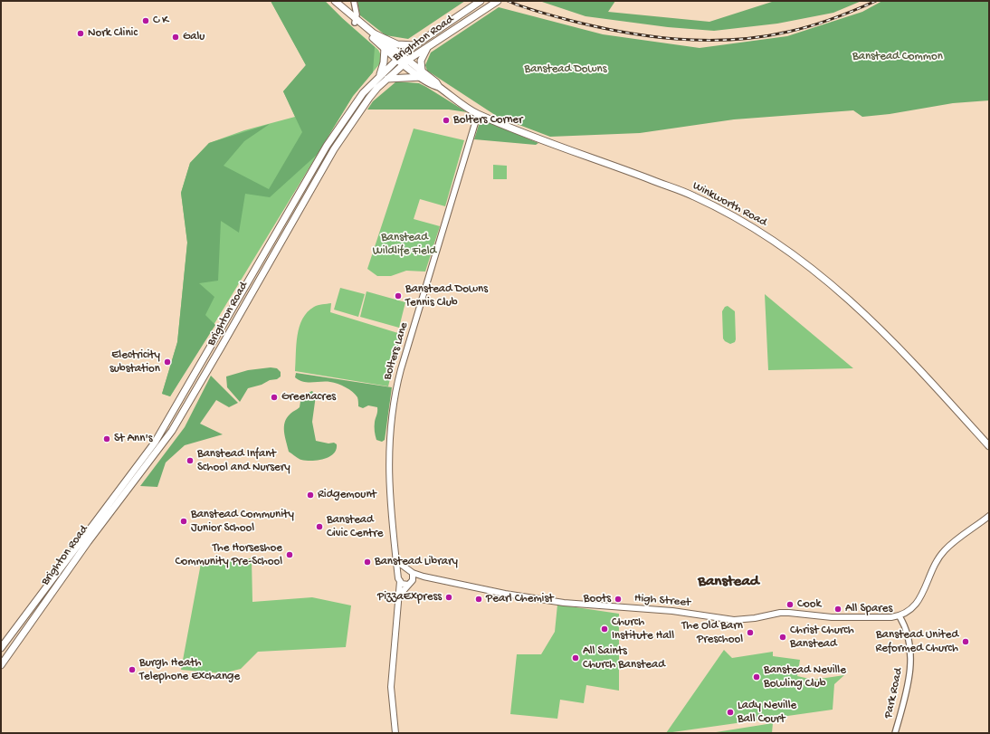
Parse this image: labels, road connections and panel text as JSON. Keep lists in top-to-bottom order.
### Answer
{
  "streets": {
    "main road": [
      "Brighton Road",
      "Winkworth Road",
      "Bolters Lane",
      "High Street"
    ],
    "street": ["Park Road"]
  },
  "crossings": [
    ["Brighton Road", "Winkworth Road"],
    ["Winkworth Road", "Bolters Lane"],
    ["Bolters Lane", "High Street"],
    ["High Street", "Park Road"]
  ],
  "districts": ["Banstead"],
  "parks": ["Banstead Common", "Banstead Downs", "Banstead Wildlife Field"],
  "places": [
    "C K",
    "Nork Clinic",
    "Galu",
    "Bolters Corner",
    "Banstead Downs Tennis Club",
    "Electricity substation",
    "Greenacres",
    "St Ann's",
    "Banstead Infant School and Nursery",
    "Ridgemount",
    "Banstead Community Junior School",
    "Banstead Civic Centre",
    "The Horseshoe Community Pre-School",
    "Banstead Library",
    "PizzaExpress",
    "Pearl Chemist",
    "Boots",
    "Cook",
    "All Spares",
    "Church Institute Hall",
    "The Old Barn Preschool",
    "Christ Church Banstead",
    "Banstead United Reformed Church",
    "All Saints Church Banstead",
    "Burgh Heath Telephone Exchange",
    "Banstead Neville Bowling Club",
    "Lady Neville Ball Court"
  ]
}
